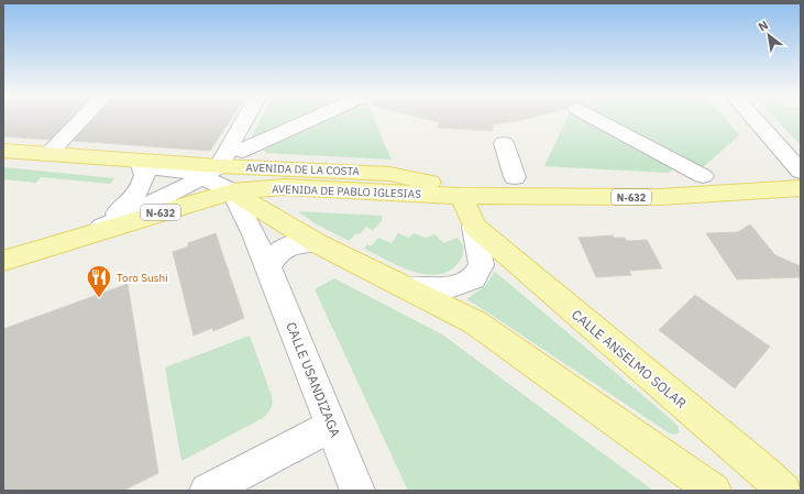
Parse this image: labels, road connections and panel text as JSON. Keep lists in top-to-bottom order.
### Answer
{
  "streets": {
    "main road": [
      "AVENIDA DE LA COSTA",
      "AVENIDA DE PABLO IGLESIAS",
      "N-632",
      "CALLE ANSELMO SOLAR"
    ],
    "street": ["CALLE USANDIZAGA"]
  },
  "crossings": [
    ["AVENIDA DE LA COSTA", "AVENIDA DE PABLO IGLESIAS"],
    ["AVENIDA DE LA COSTA", "N-632"],
    ["AVENIDA DE PABLO IGLESIAS", "N-632"],
    ["AVENIDA DE PABLO IGLESIAS", "CALLE USANDIZAGA"]
  ],
  "places": {
    "restaurant": ["Toro Sushi"]
  },
  "north": "top left"
}
